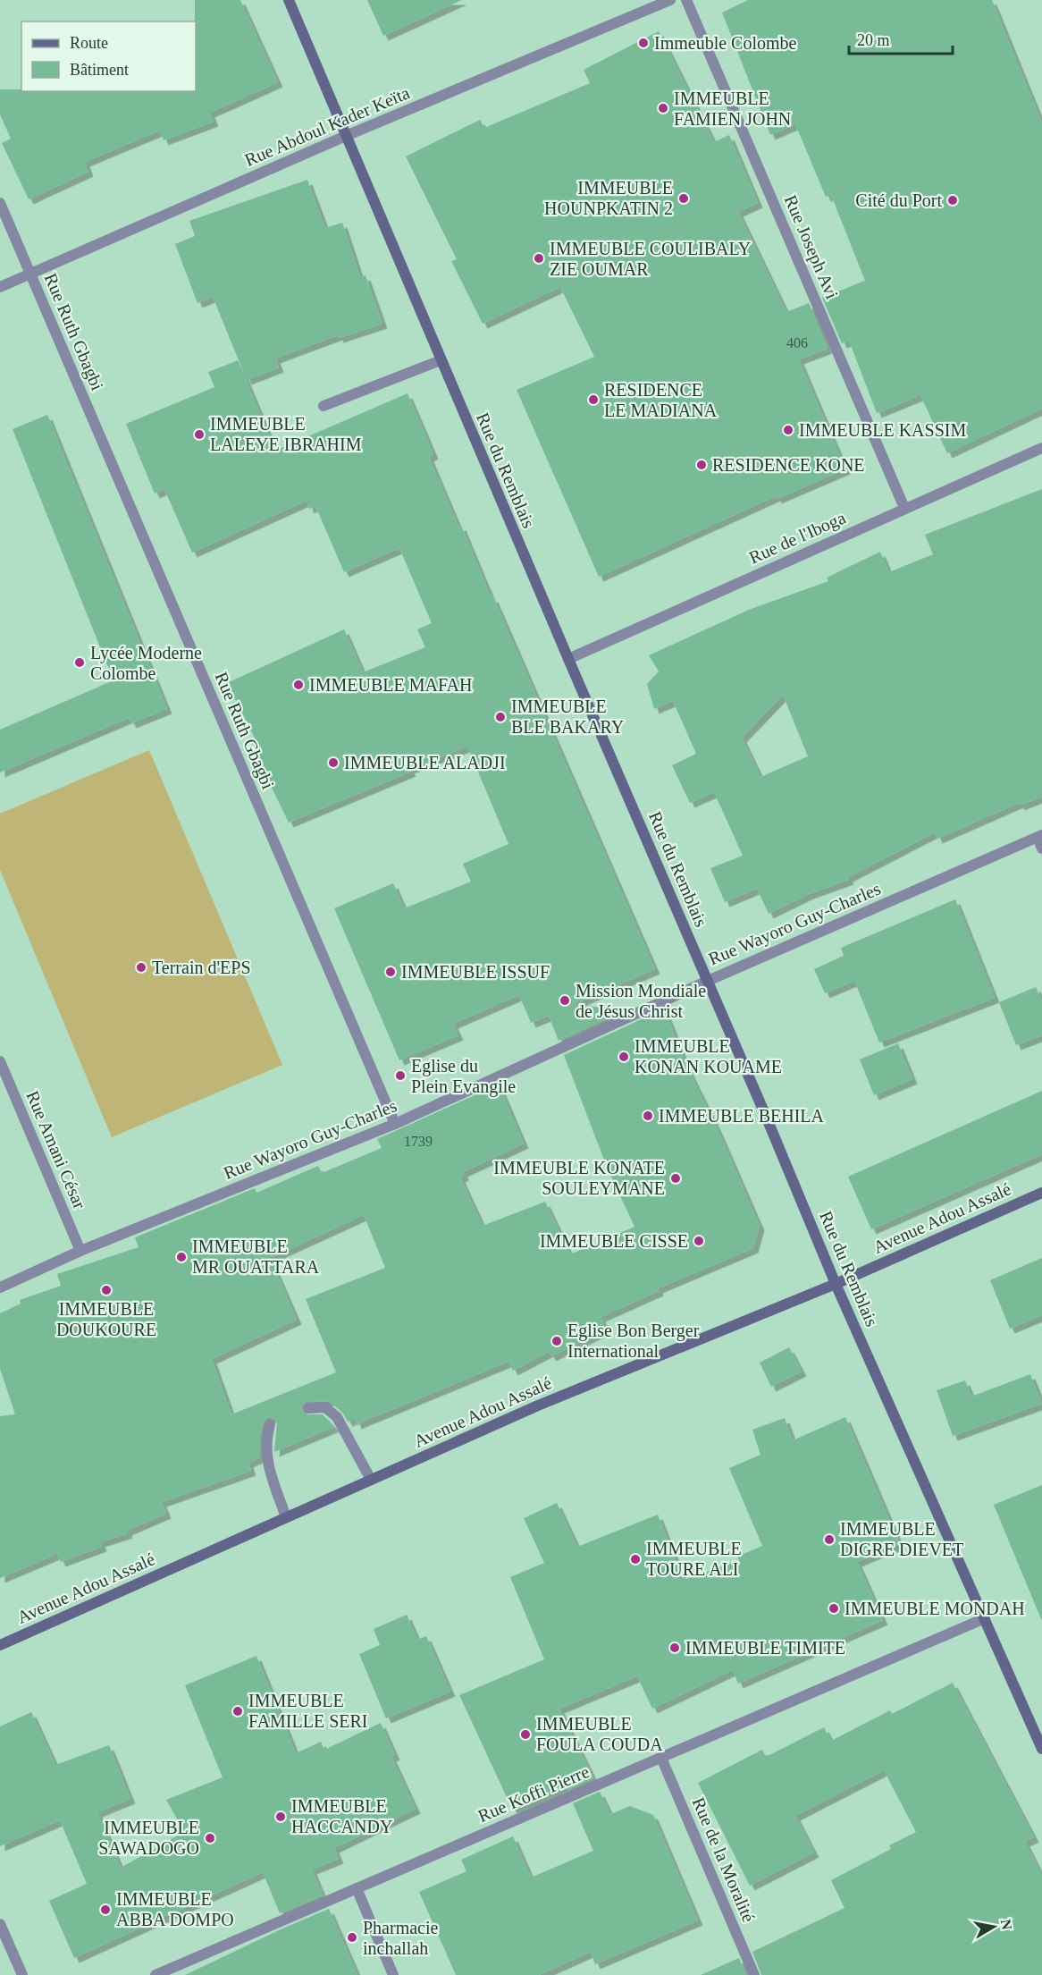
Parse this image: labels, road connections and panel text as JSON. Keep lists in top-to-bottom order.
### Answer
{
  "streets": {
    "street": [
      "Rue Abdoul Kader Keïta",
      "Rue Joseph Avi",
      "Rue Ruth Gbagbi",
      "Rue du Remblais",
      "Rue de l'Iboga",
      "Rue Wayoro Guy-Charles",
      "Rue Amani César",
      "Avenue Adou Assalé",
      "Rue Koffi Pierre",
      "Rue de la Moralité"
    ]
  },
  "crossings": [
    ["Rue Abdoul Kader Keïta", "Rue Ruth Gbagbi"],
    ["Rue Abdoul Kader Keïta", "Rue du Remblais"],
    ["Rue Joseph Avi", "Rue de l'Iboga"],
    ["Rue Ruth Gbagbi", "Rue Wayoro Guy-Charles"],
    ["Rue du Remblais", "Rue de l'Iboga"],
    ["Rue du Remblais", "Rue Wayoro Guy-Charles"],
    ["Rue du Remblais", "Avenue Adou Assalé"],
    ["Rue du Remblais", "Rue Koffi Pierre"],
    ["Rue Wayoro Guy-Charles", "Rue Amani César"],
    ["Rue Koffi Pierre", "Rue de la Moralité"]
  ],
  "places": [
    "Immeuble Colombe",
    "IMMEUBLE FAMIEN JOHN",
    "IMMEUBLE HOUNPKATIN 2",
    "Cité du Port",
    "IMMEUBLE COULIBALY ZIE OUMAR",
    "RESIDENCE LE MADIANA",
    "IMMEUBLE KASSIM",
    "IMMEUBLE LALEYE IBRAHIM",
    "RESIDENCE KONE",
    "Lycée Moderne Colombe",
    "IMMEUBLE MAFAH",
    "IMMEUBLE BLE BAKARY",
    "IMMEUBLE ALADJI",
    "Terrain d'EPS",
    "IMMEUBLE ISSUF",
    "Mission Mondiale de Jésus Christ",
    "IMMEUBLE KONAN KOUAME",
    "Eglise du Plein Evangile",
    "IMMEUBLE BEHILA",
    "IMMEUBLE KONATE SOULEYMANE",
    "IMMEUBLE CISSE",
    "IMMEUBLE MR OUATTARA",
    "IMMEUBLE DOUKOURE",
    "Eglise Bon Berger International",
    "IMMEUBLE DIGRE DIEVET",
    "IMMEUBLE TOURE ALI",
    "IMMEUBLE MONDAH",
    "IMMEUBLE TIMITE",
    "IMMEUBLE FAMILLE SERI",
    "IMMEUBLE FOULA COUDA",
    "IMMEUBLE HACCANDY",
    "IMMEUBLE SAWADOGO",
    "IMMEUBLE ABBA DOMPO",
    "Pharmacie inchallah"
  ],
  "house_numbers": ["406", "1739"],
  "legend": ["Route", "Bâtiment"],
  "scale_bar": "20 m",
  "north": "right"
}
